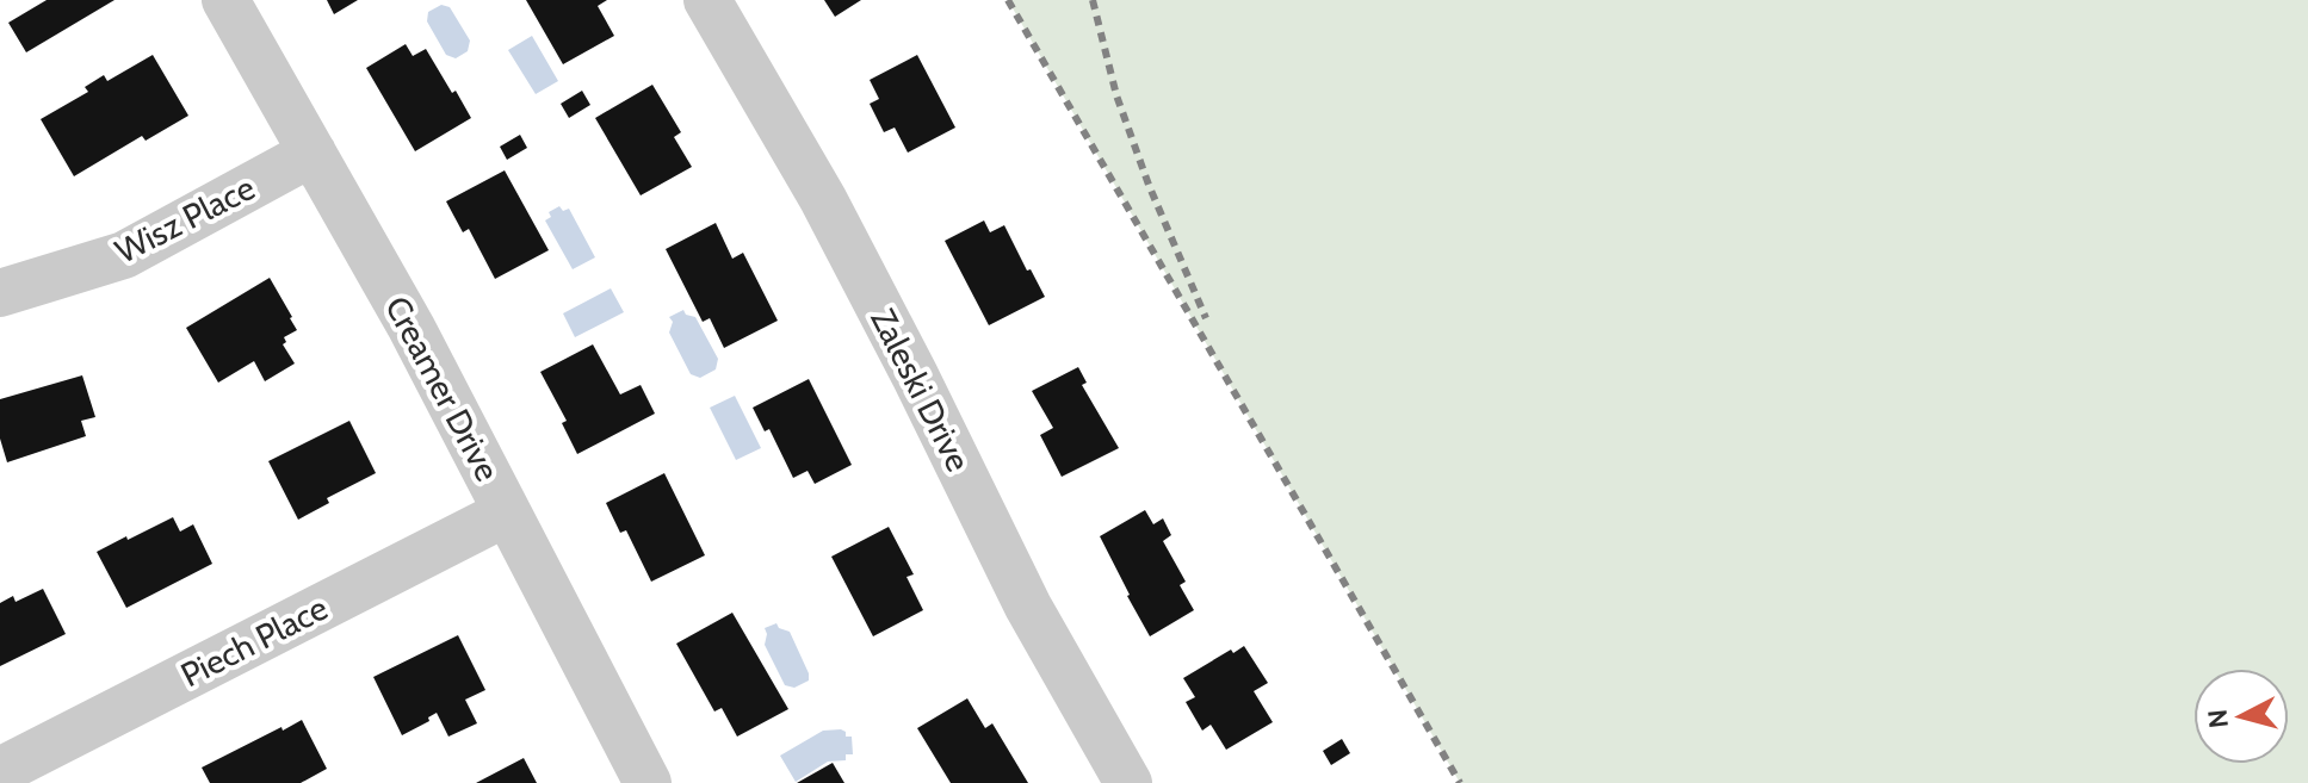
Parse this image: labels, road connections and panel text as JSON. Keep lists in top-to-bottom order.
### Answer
{
  "streets": {
    "street": [
      "Wisz Place",
      "Creamer Drive",
      "Zaleski Drive",
      "Piech Place"
    ]
  },
  "crossings": [
    ["Wisz Place", "Creamer Drive"],
    ["Creamer Drive", "Piech Place"]
  ],
  "north": "left"
}
